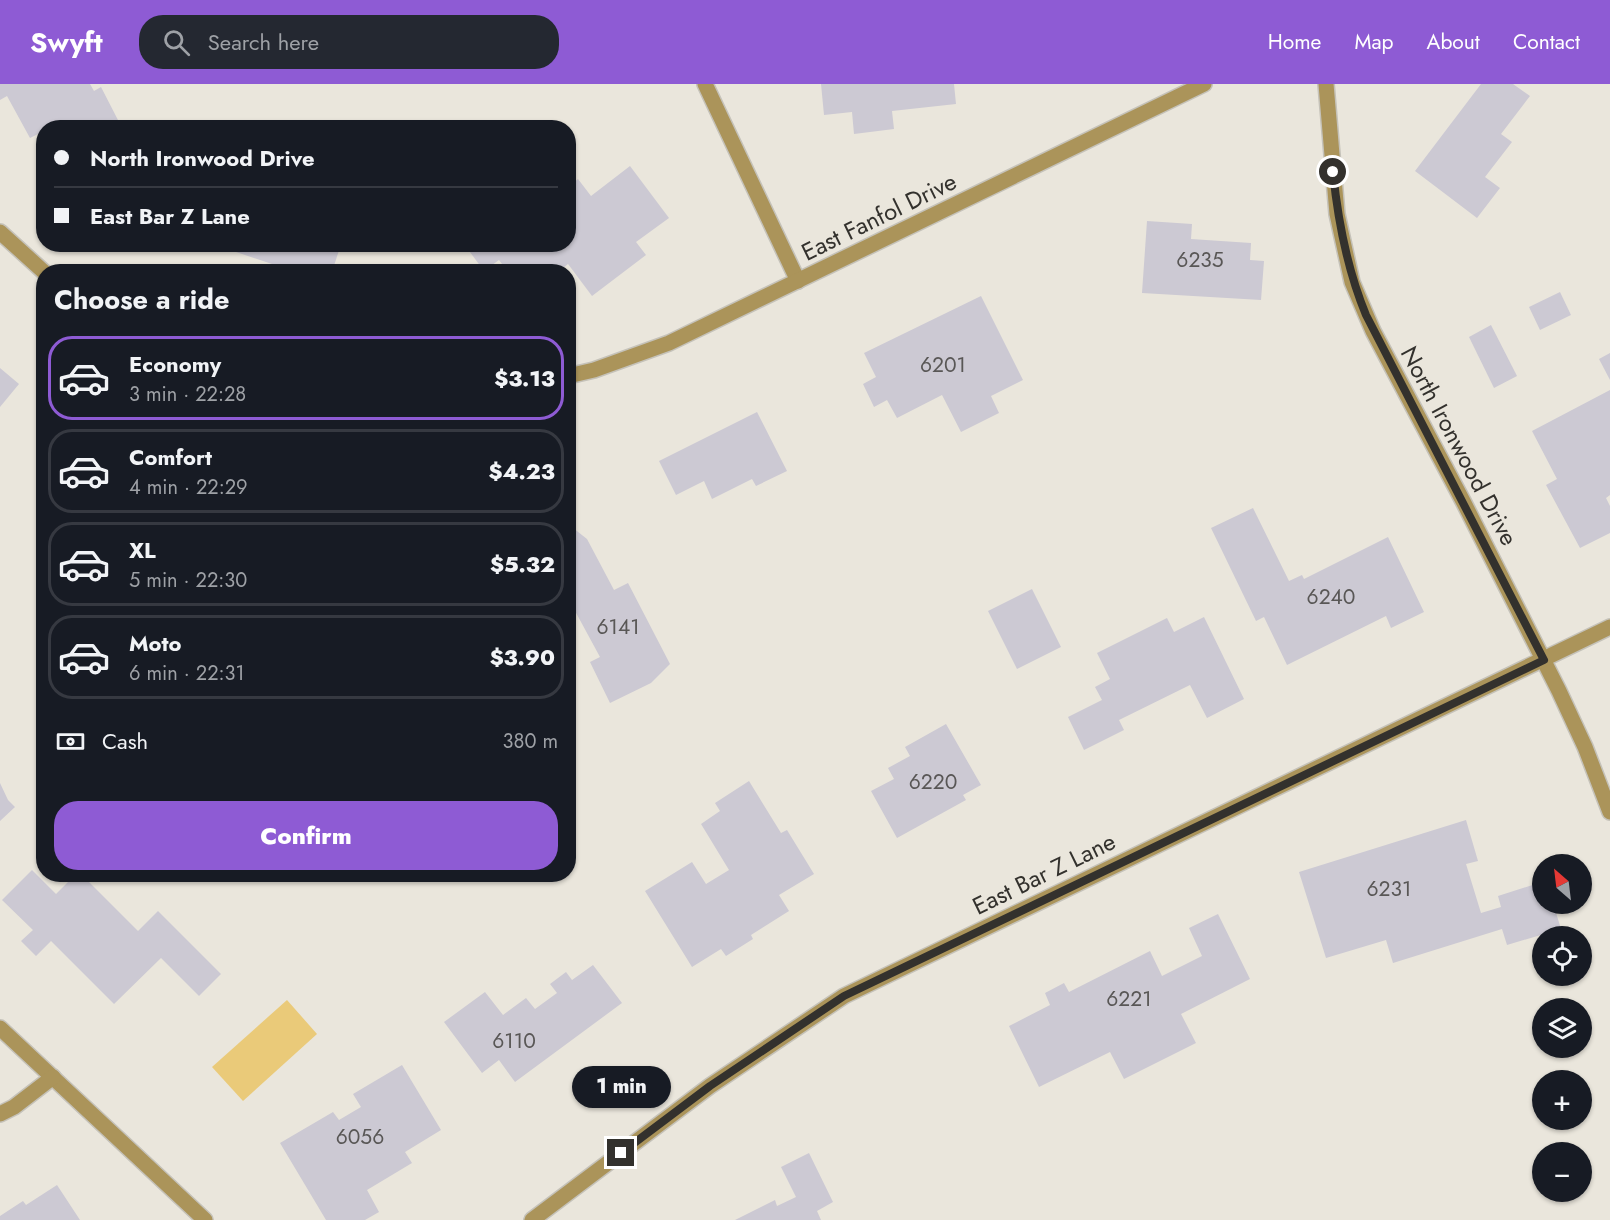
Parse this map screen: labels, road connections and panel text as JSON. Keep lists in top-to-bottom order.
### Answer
{
  "streets": {
    "street": ["East Fanfol Drive", "North Ironwood Drive", "East Bar Z Lane"]
  },
  "crossings": [
    ["North Ironwood Drive", "East Bar Z Lane"]
  ],
  "house_numbers": [
    "6235",
    "6201",
    "6240",
    "6141",
    "6220",
    "6231",
    "6221",
    "6110",
    "6056"
  ],
  "north": "top left",
  "page": {
    "header": "Swyft",
    "search": "Search here",
    "nav": [
      "Home",
      "Map",
      "About",
      "Contact"
    ],
    "banner": ["North Ironwood Drive", "East Bar Z Lane"],
    "heading": "Choose a ride",
    "list": [
      {
        "name": "Economy",
        "note": "3 min · 22:28",
        "value": "$3.13"
      },
      {
        "name": "Comfort",
        "note": "4 min · 22:29",
        "value": "$4.23"
      },
      {
        "name": "XL",
        "note": "5 min · 22:30",
        "value": "$5.32"
      },
      {
        "name": "Moto",
        "note": "6 min · 22:31",
        "value": "$3.90"
      }
    ],
    "pay": ["Cash", "380 m"],
    "buttons": "Confirm",
    "map_buttons": ["+", "−"],
    "bubble": "1 min"
  }
}
